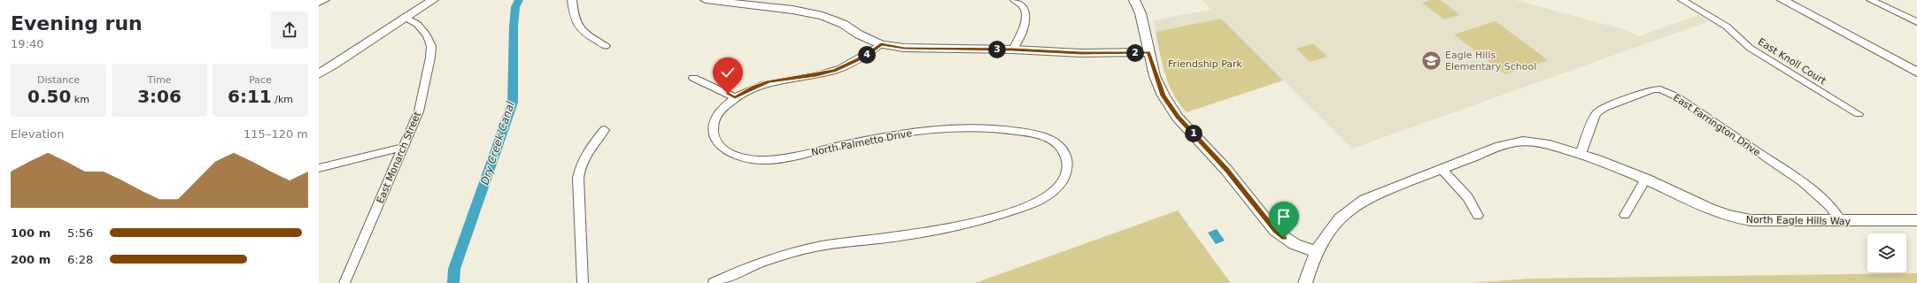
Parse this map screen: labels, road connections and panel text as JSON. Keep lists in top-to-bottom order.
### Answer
{
  "streets": {
    "street": [
      "East Knoll Court",
      "East Farrington Drive",
      "North Palmetto Drive",
      "East Monarch Street",
      "North Eagle Hills Way"
    ]
  },
  "crossings": [
    ["East Farrington Drive", "North Eagle Hills Way"]
  ],
  "water": ["Dry Creek Canal"],
  "parks": ["Friendship Park"],
  "places": {
    "school or university": ["Eagle Hills Elementary School"]
  },
  "page": {
    "heading": ["Evening run", "19:40"],
    "pins": [
      "3",
      "2",
      "4",
      "1"
    ],
    "stats": [
      ["Distance", "0.50 km"],
      ["Time", "3:06"],
      ["Pace", "6:11 /km"]
    ],
    "chart": ["Elevation", "115–120 m"],
    "list": [
      {
        "name": "100 m",
        "note": "5:56"
      },
      {
        "name": "200 m",
        "note": "6:28"
      }
    ]
  }
}
